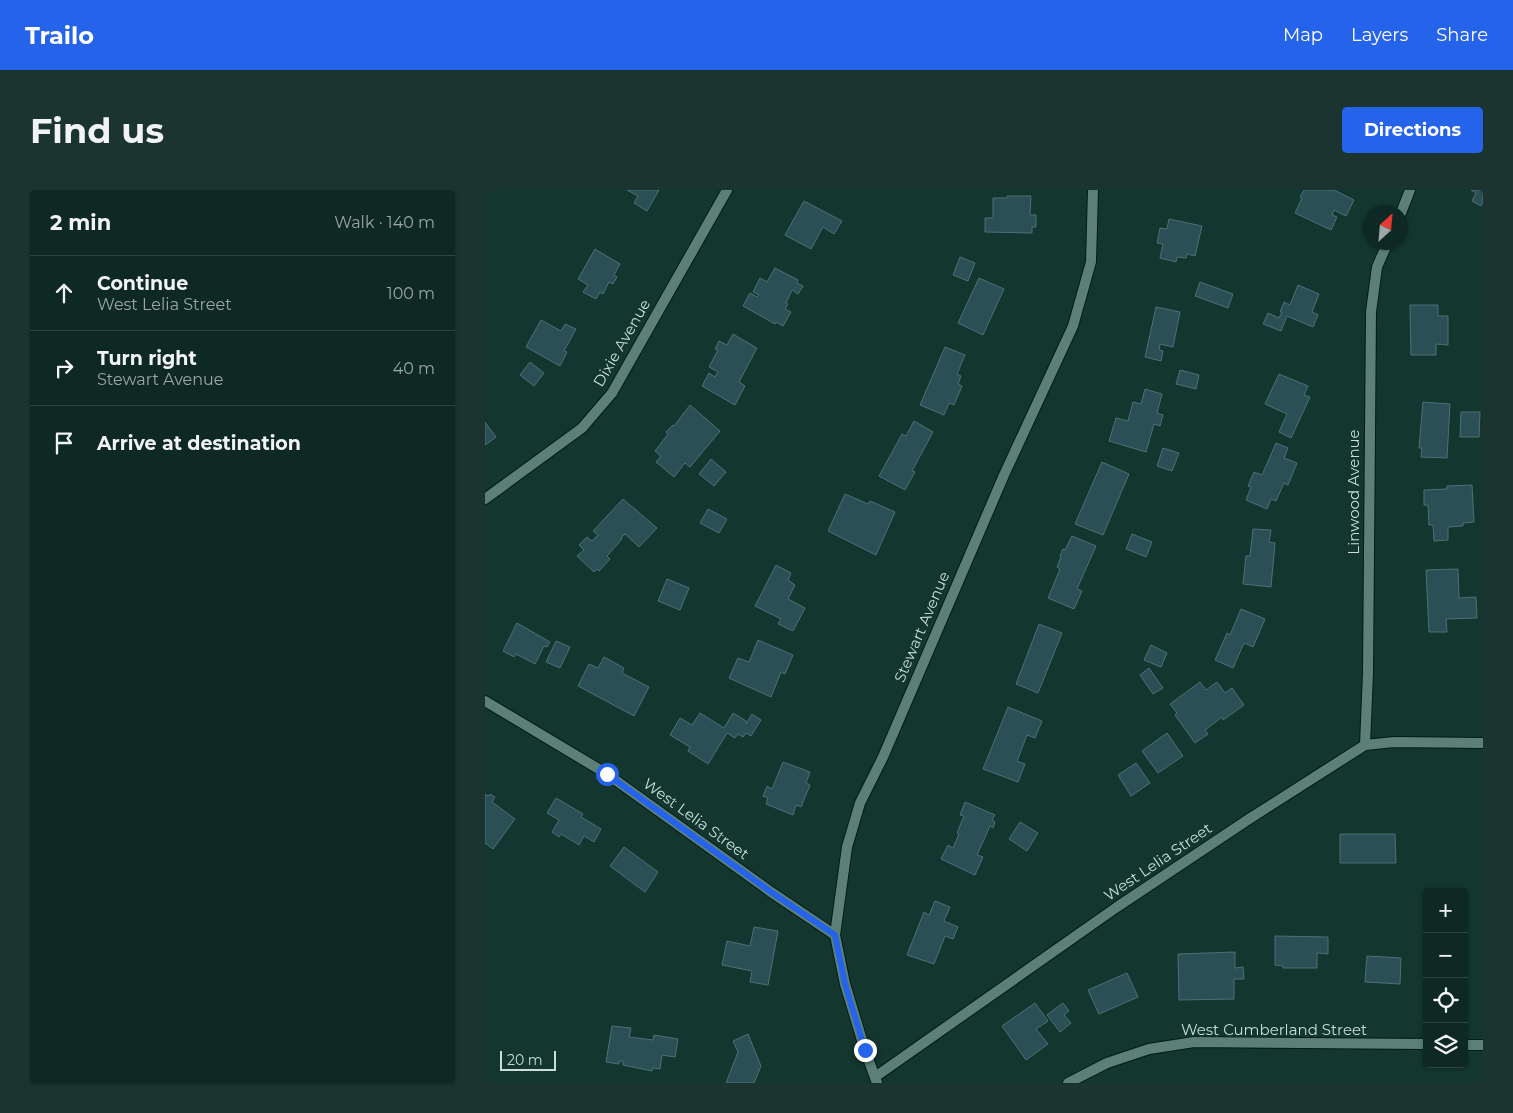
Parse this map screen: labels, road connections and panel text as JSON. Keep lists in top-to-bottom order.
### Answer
{
  "streets": {
    "street": [
      "Dixie Avenue",
      "Linwood Avenue",
      "Stewart Avenue",
      "West Lelia Street",
      "West Cumberland Street"
    ]
  },
  "crossings": [
    ["Linwood Avenue", "West Lelia Street"],
    ["Stewart Avenue", "West Lelia Street"]
  ],
  "scale_bar": "20 m",
  "north": "top right",
  "page": {
    "header": "Trailo",
    "nav": ["Map", "Layers", "Share"],
    "buttons": "Directions",
    "title": "Find us",
    "heading": ["2 min", "Walk · 140 m"],
    "list": [
      ["Continue", "West Lelia Street", "100 m"],
      ["Turn right", "Stewart Avenue", "40 m"],
      "Arrive at destination"
    ],
    "map_buttons": ["+", "−"],
    "scale": "20 m"
  }
}
